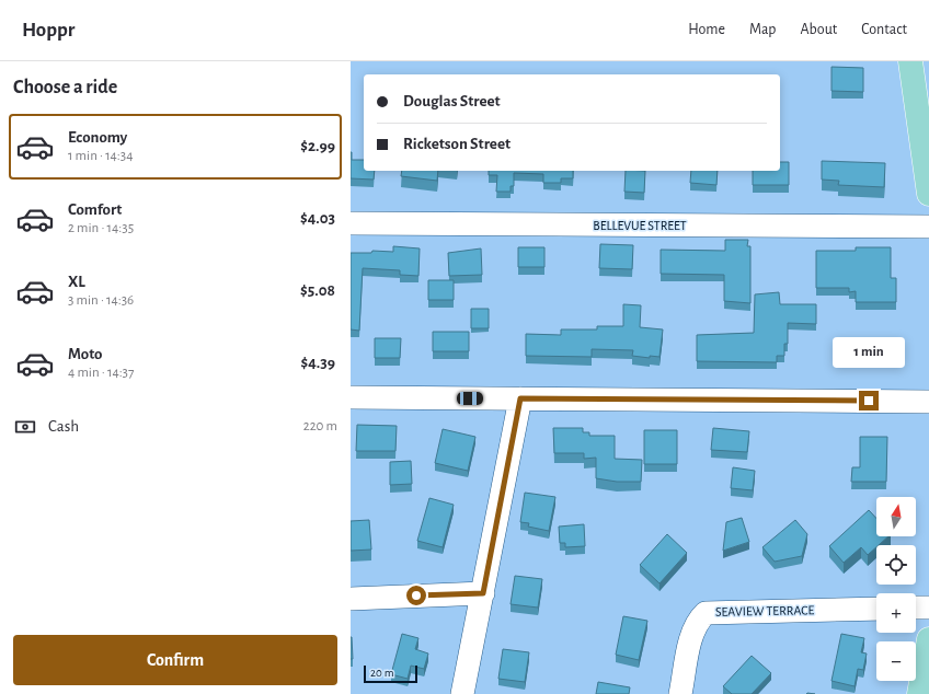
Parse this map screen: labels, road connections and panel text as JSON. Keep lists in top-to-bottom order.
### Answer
{
  "streets": {
    "street": ["BELLEVUE STREET", "SEAVIEW TERRACE"]
  },
  "scale_bar": "20 m",
  "north": "top",
  "page": {
    "header": "Hoppr",
    "nav": [
      "Home",
      "Map",
      "About",
      "Contact"
    ],
    "heading": "Choose a ride",
    "banner": ["Douglas Street", "Ricketson Street"],
    "list": [
      {
        "name": "Economy",
        "note": "1 min · 14:34",
        "value": "$2.99"
      },
      {
        "name": "Comfort",
        "note": "2 min · 14:35",
        "value": "$4.03"
      },
      {
        "name": "XL",
        "note": "3 min · 14:36",
        "value": "$5.08"
      },
      {
        "name": "Moto",
        "note": "4 min · 14:37",
        "value": "$4.39"
      }
    ],
    "bubble": "1 min",
    "pay": ["Cash", "220 m"],
    "map_buttons": ["+", "−"],
    "buttons": "Confirm",
    "scale": "20 m"
  }
}
